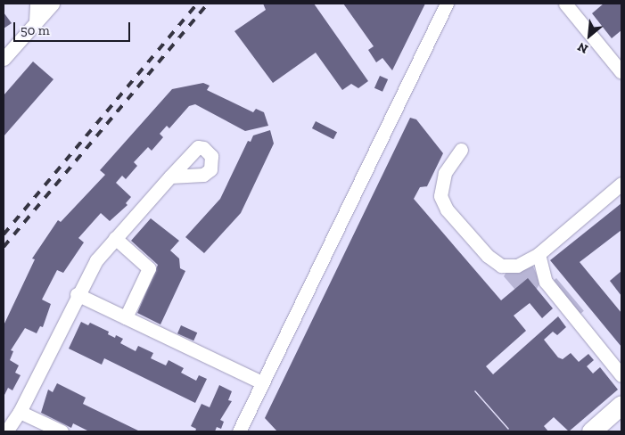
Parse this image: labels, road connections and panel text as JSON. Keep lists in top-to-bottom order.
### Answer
{
  "scale_bar": "50 m",
  "north": "bottom left"
}
